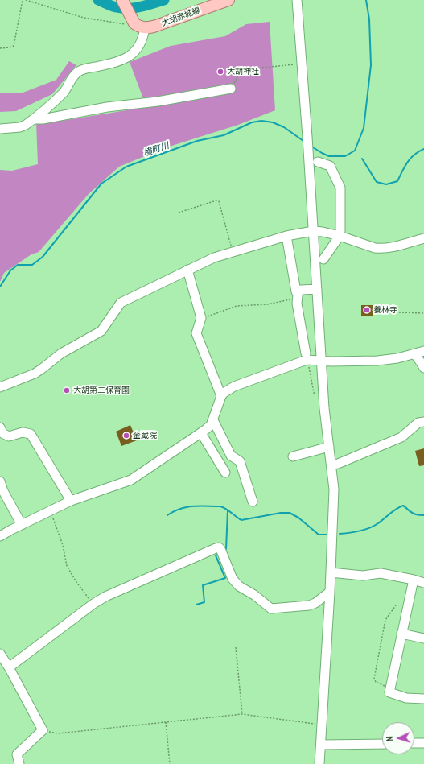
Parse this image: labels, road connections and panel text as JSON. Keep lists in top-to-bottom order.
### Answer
{
  "streets": {
    "main road": ["大胡赤城線"]
  },
  "water": ["横町川"],
  "places": [
    "大胡神社",
    "養林寺",
    "大胡第二保育園",
    "金蔵院"
  ],
  "north": "left"
}
